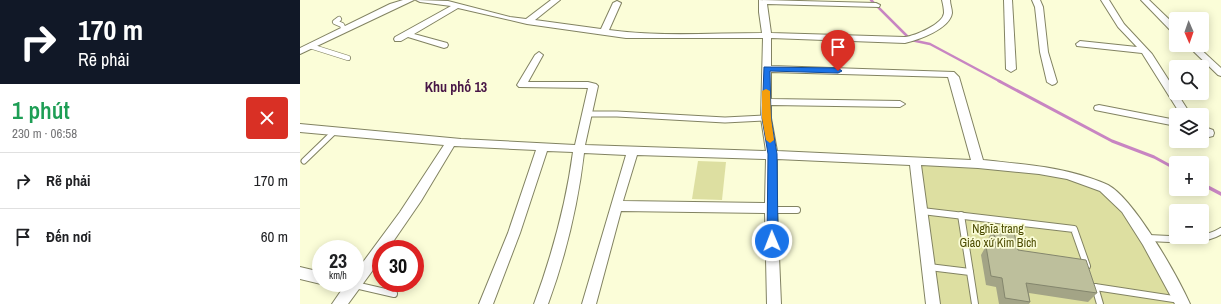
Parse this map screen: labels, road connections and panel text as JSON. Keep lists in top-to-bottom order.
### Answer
{
  "districts": ["Khu phố 13"],
  "parks": ["Nghĩa trang Giáo xứ Kim Bích"],
  "north": "bottom",
  "page": {
    "turn": ["170 m", "Rẽ phải"],
    "map_buttons": ["+", "−"],
    "heading": ["1 phút", "230 m · 06:58"],
    "list": [
      {
        "name": "Rẽ phải",
        "value": "170 m"
      },
      {
        "name": "Đến nơi",
        "value": "60 m"
      }
    ],
    "speed": "23 km/h",
    "limit": "30"
  }
}
